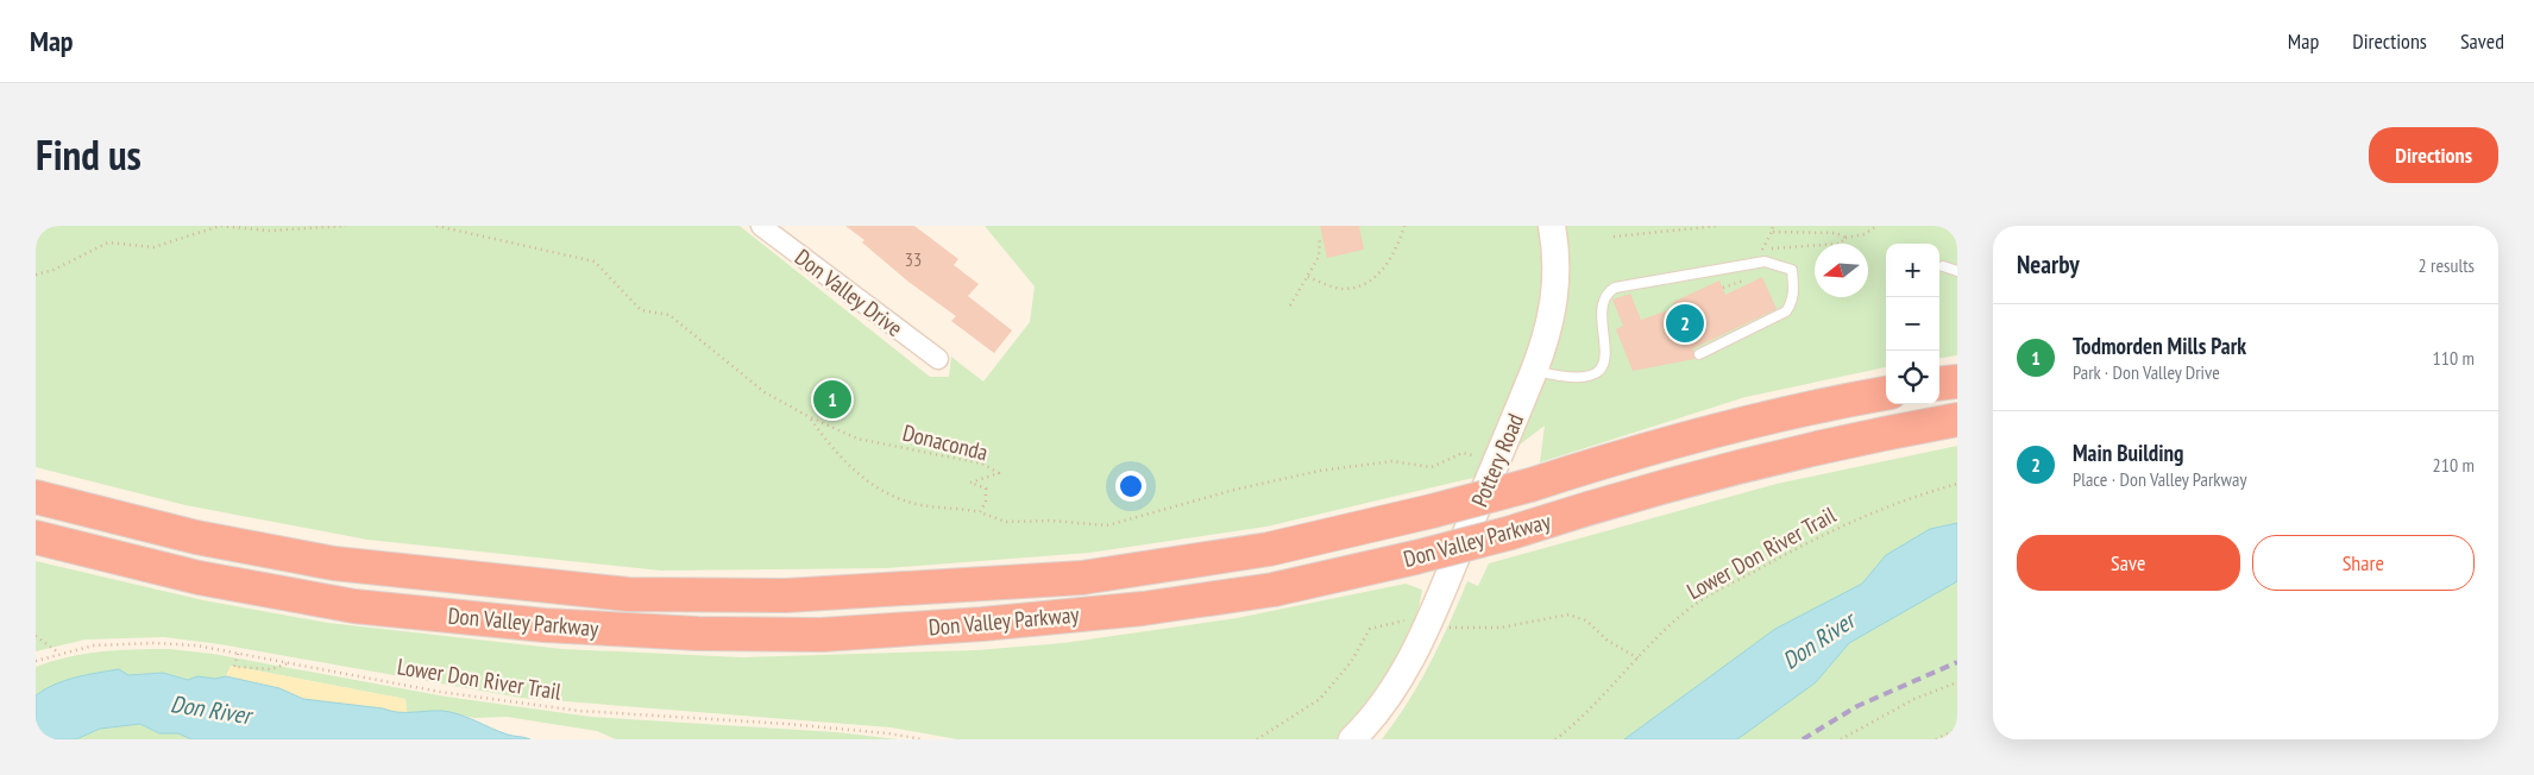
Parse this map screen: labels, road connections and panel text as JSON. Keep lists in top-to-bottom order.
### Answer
{
  "streets": {
    "highway": ["Don Valley Parkway"],
    "street": ["Don Valley Drive", "Pottery Road"],
    "path": ["Donaconda", "Lower Don River Trail"]
  },
  "water": ["Don River"],
  "house_numbers": ["33"],
  "north": "left",
  "page": {
    "header": "Map",
    "nav": ["Map", "Directions", "Saved"],
    "title": "Find us",
    "buttons": [
      "Directions",
      ["Save", "Share"]
    ],
    "heading": ["Nearby", "2 results"],
    "map_buttons": ["+", "−"],
    "pins": ["2", "1"],
    "list": [
      {
        "mark": "1",
        "name": "Todmorden Mills Park",
        "note": "Park · Don Valley Drive",
        "value": "110 m"
      },
      {
        "mark": "2",
        "name": "Main Building",
        "note": "Place · Don Valley Parkway",
        "value": "210 m"
      }
    ]
  }
}
